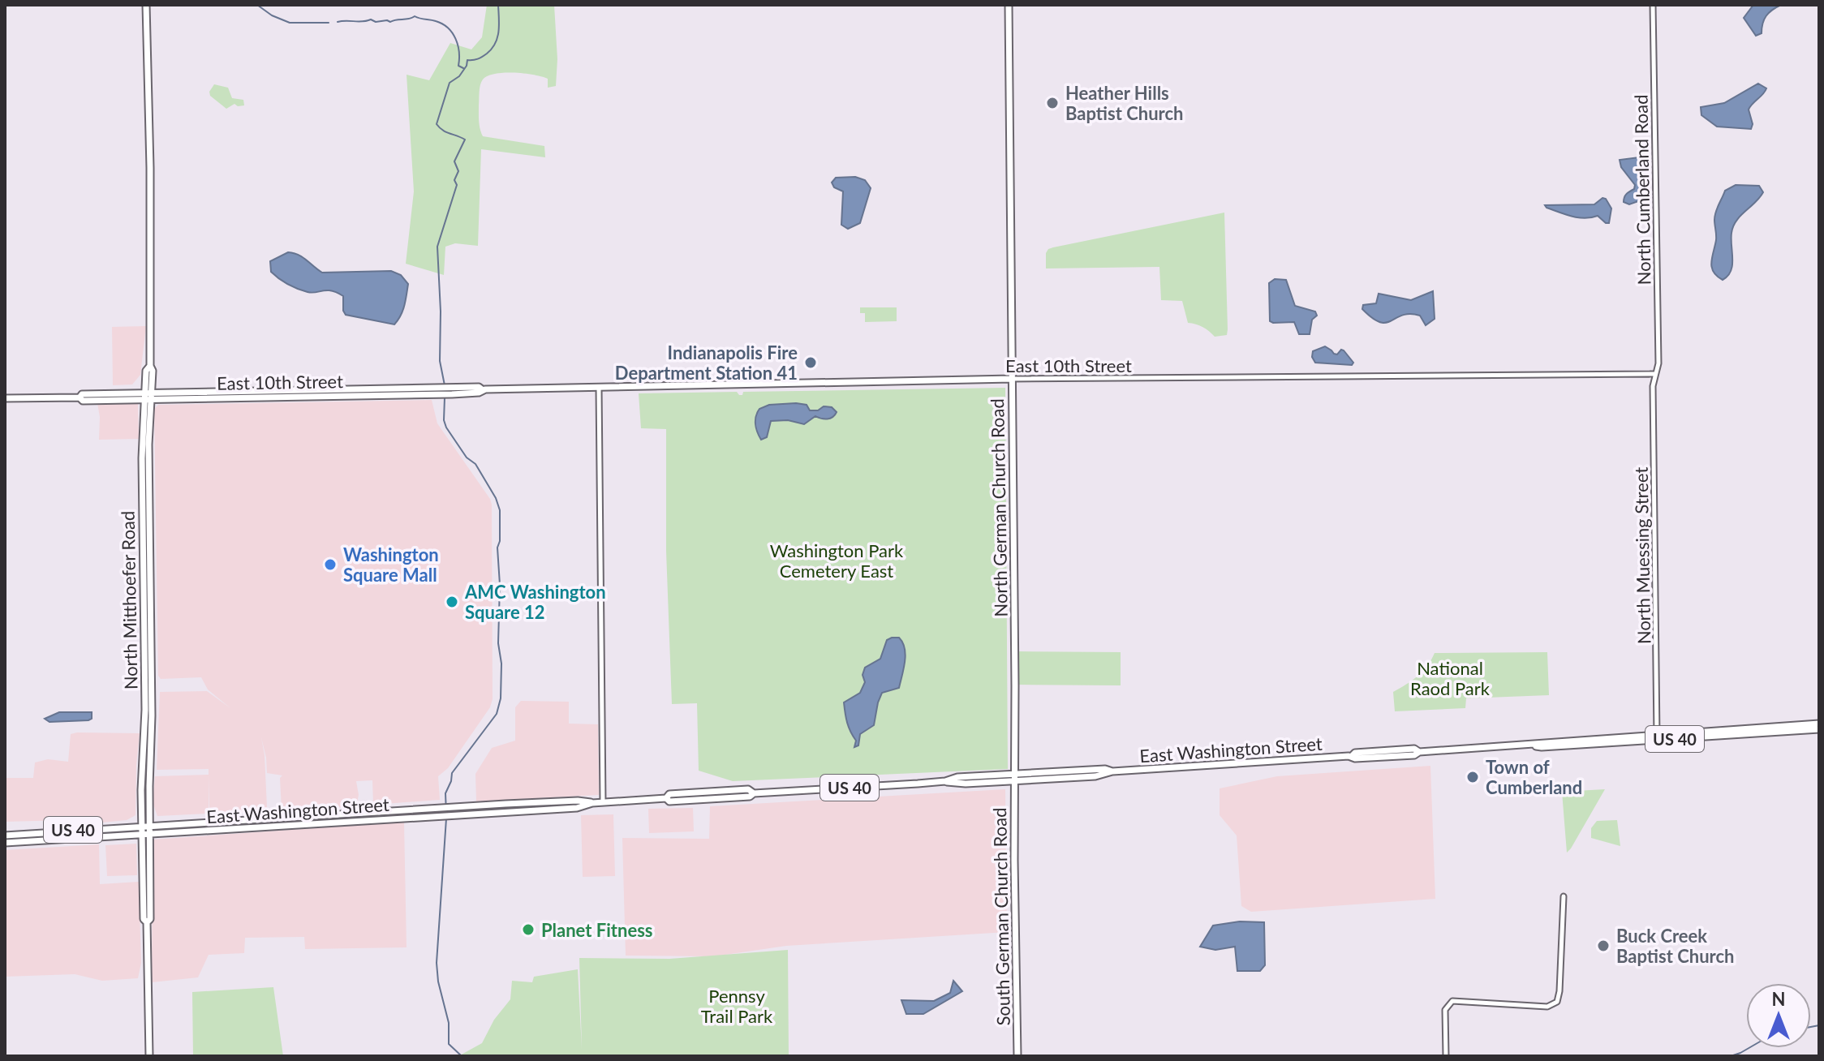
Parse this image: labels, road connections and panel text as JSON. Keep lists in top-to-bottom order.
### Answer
{
  "streets": {
    "main road": [
      "East 10th Street",
      "North German Church Road",
      "North Mitthoefer Road",
      "US 40",
      "East Washington Street",
      "South German Church Road"
    ],
    "street": ["North Cumberland Road", "North Muessing Street"]
  },
  "crossings": [
    ["North Cumberland Road", "East 10th Street"],
    ["North Cumberland Road", "North Muessing Street"],
    ["East 10th Street", "North German Church Road"],
    ["East 10th Street", "North Muessing Street"],
    ["East 10th Street", "North Mitthoefer Road"],
    ["North German Church Road", "East Washington Street"],
    ["North German Church Road", "South German Church Road"],
    ["North Muessing Street", "East Washington Street"],
    ["North Mitthoefer Road", "East Washington Street"],
    ["East Washington Street", "South German Church Road"]
  ],
  "parks": ["Washington Park Cemetery East", "National Raod Park", "Pennsy Trail Park"],
  "places": [
    "Heather Hills Baptist Church",
    "Indianapolis Fire Department Station 41",
    "Washington Square Mall",
    "AMC Washington Square 12",
    "Town of Cumberland",
    "Planet Fitness",
    "Buck Creek Baptist Church"
  ],
  "north": "top"
}
